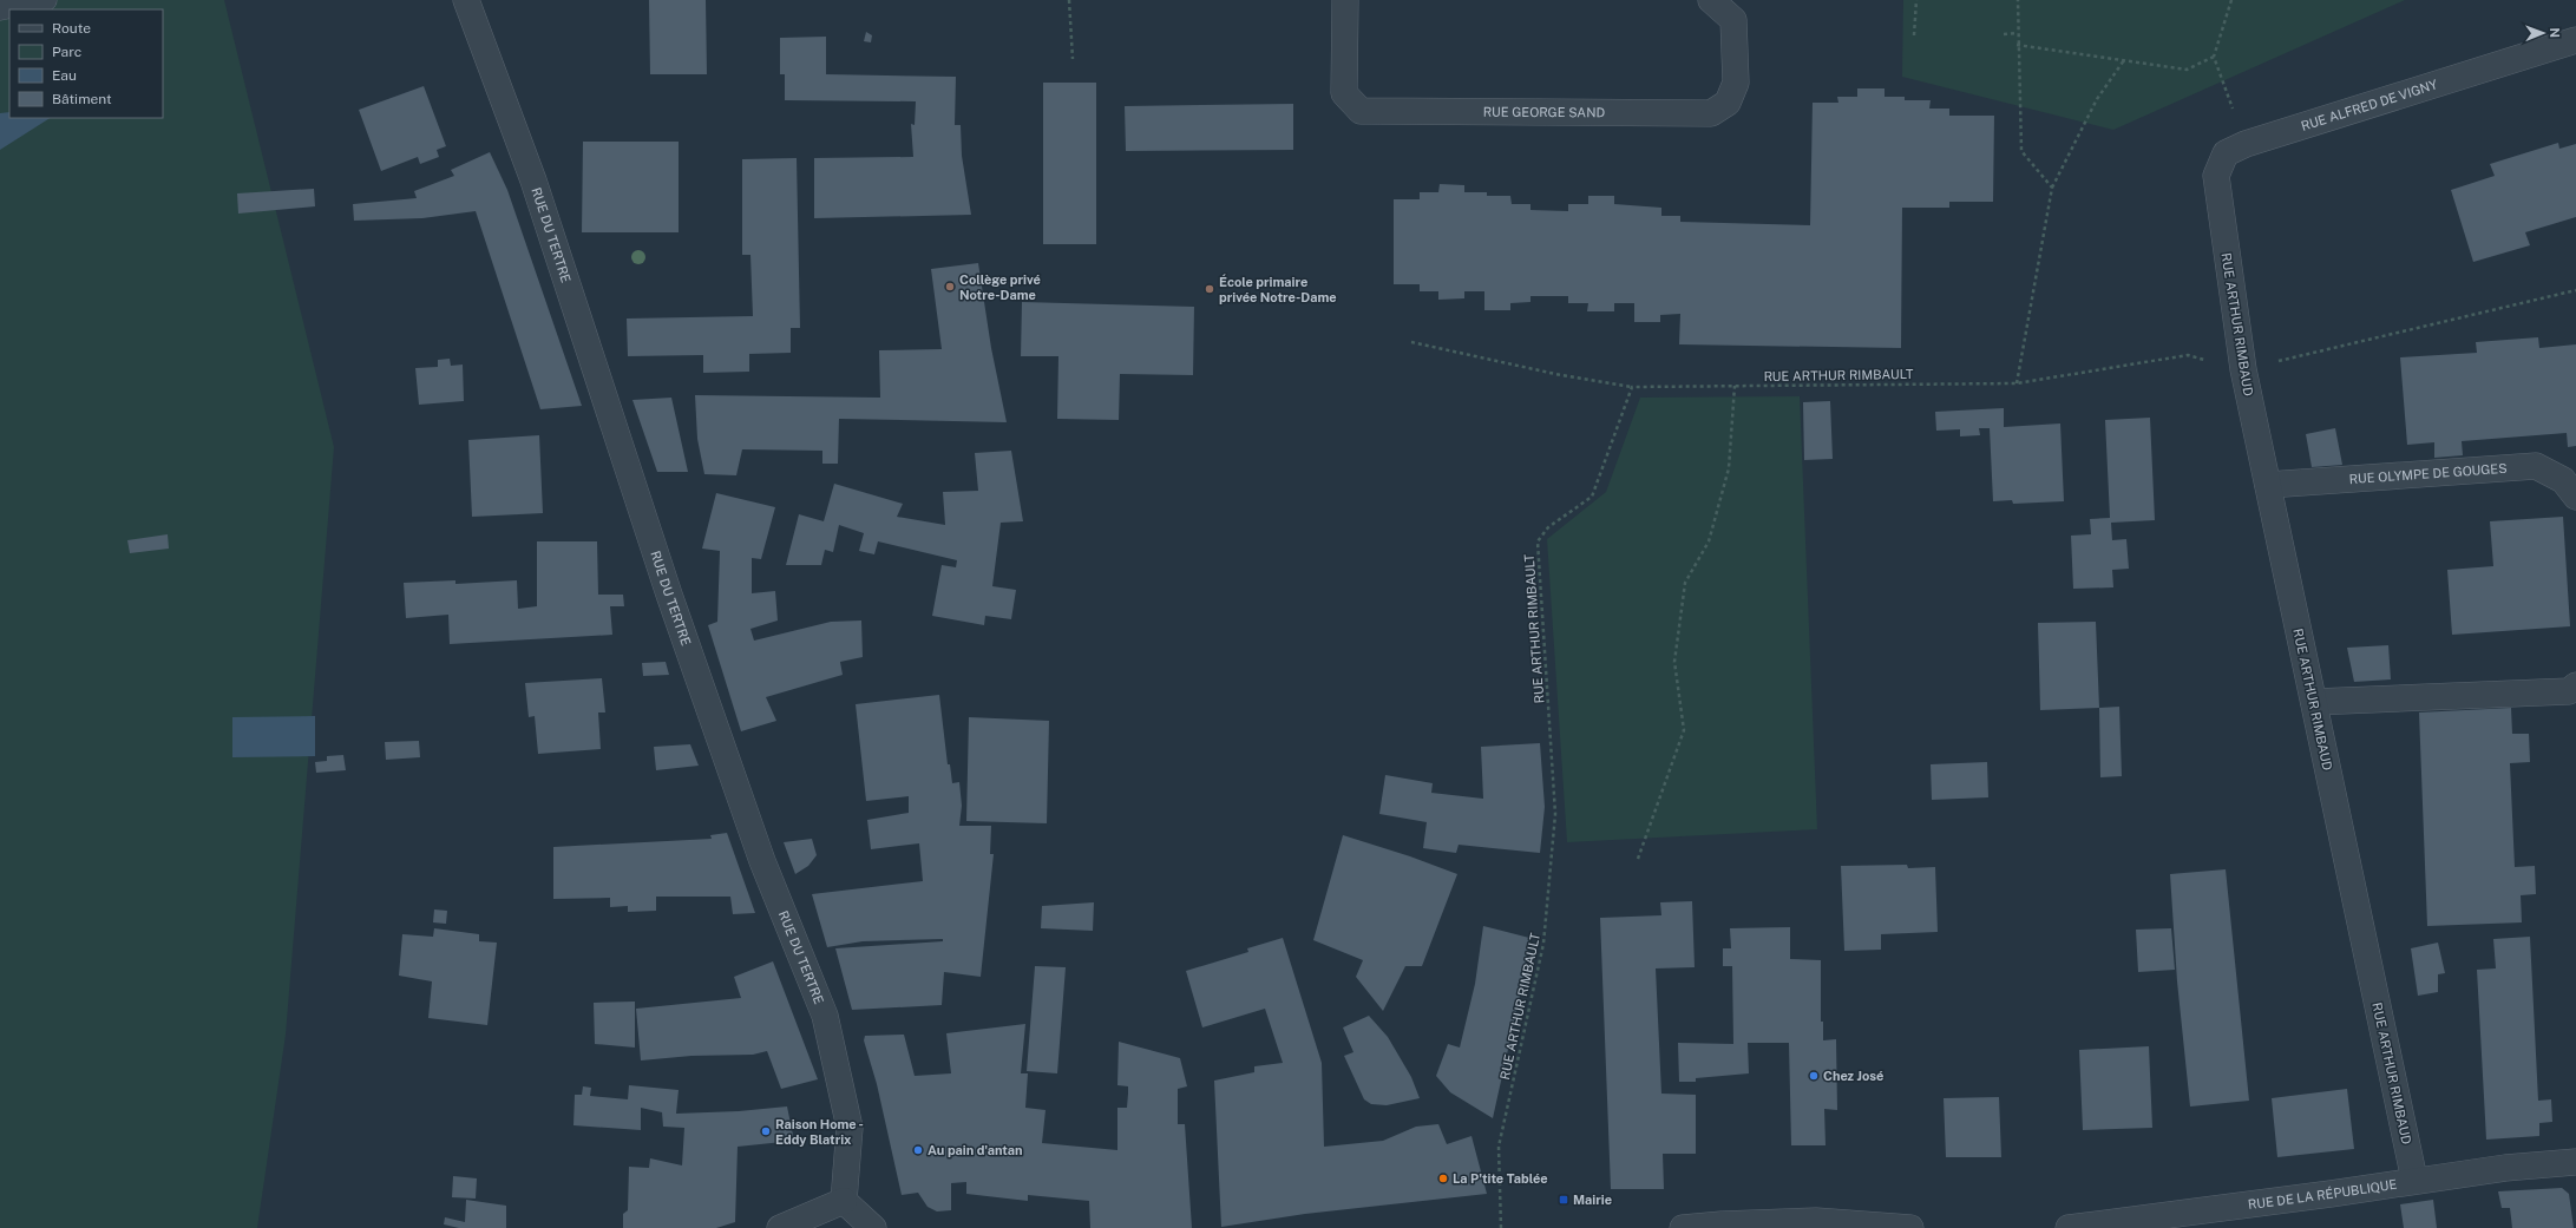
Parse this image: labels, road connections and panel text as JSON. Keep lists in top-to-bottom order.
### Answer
{
  "streets": {
    "street": [
      "RUE ALFRED DE VIGNY",
      "RUE GEORGE SAND",
      "RUE DU TERTRE",
      "RUE ARTHUR RIMBAUD",
      "RUE OLYMPE DE GOUGES",
      "RUE DE LA RÉPUBLIQUE"
    ],
    "path": ["RUE ARTHUR RIMBAULT"]
  },
  "crossings": [
    ["RUE ALFRED DE VIGNY", "RUE ARTHUR RIMBAUD"],
    ["RUE ARTHUR RIMBAUD", "RUE ARTHUR RIMBAULT"],
    ["RUE ARTHUR RIMBAUD", "RUE OLYMPE DE GOUGES"],
    ["RUE ARTHUR RIMBAUD", "RUE DE LA RÉPUBLIQUE"]
  ],
  "places": {
    "other": [
      "Collège privé Notre-Dame",
      "École primaire privée Notre-Dame",
      "Chez José",
      "Raison Home - Eddy Blatrix",
      "Au pain d'antan",
      "La P'tite Tablée"
    ],
    "transit": ["Mairie"]
  },
  "legend": [
    "Route",
    "Parc",
    "Eau",
    "Bâtiment"
  ],
  "north": "right"
}
